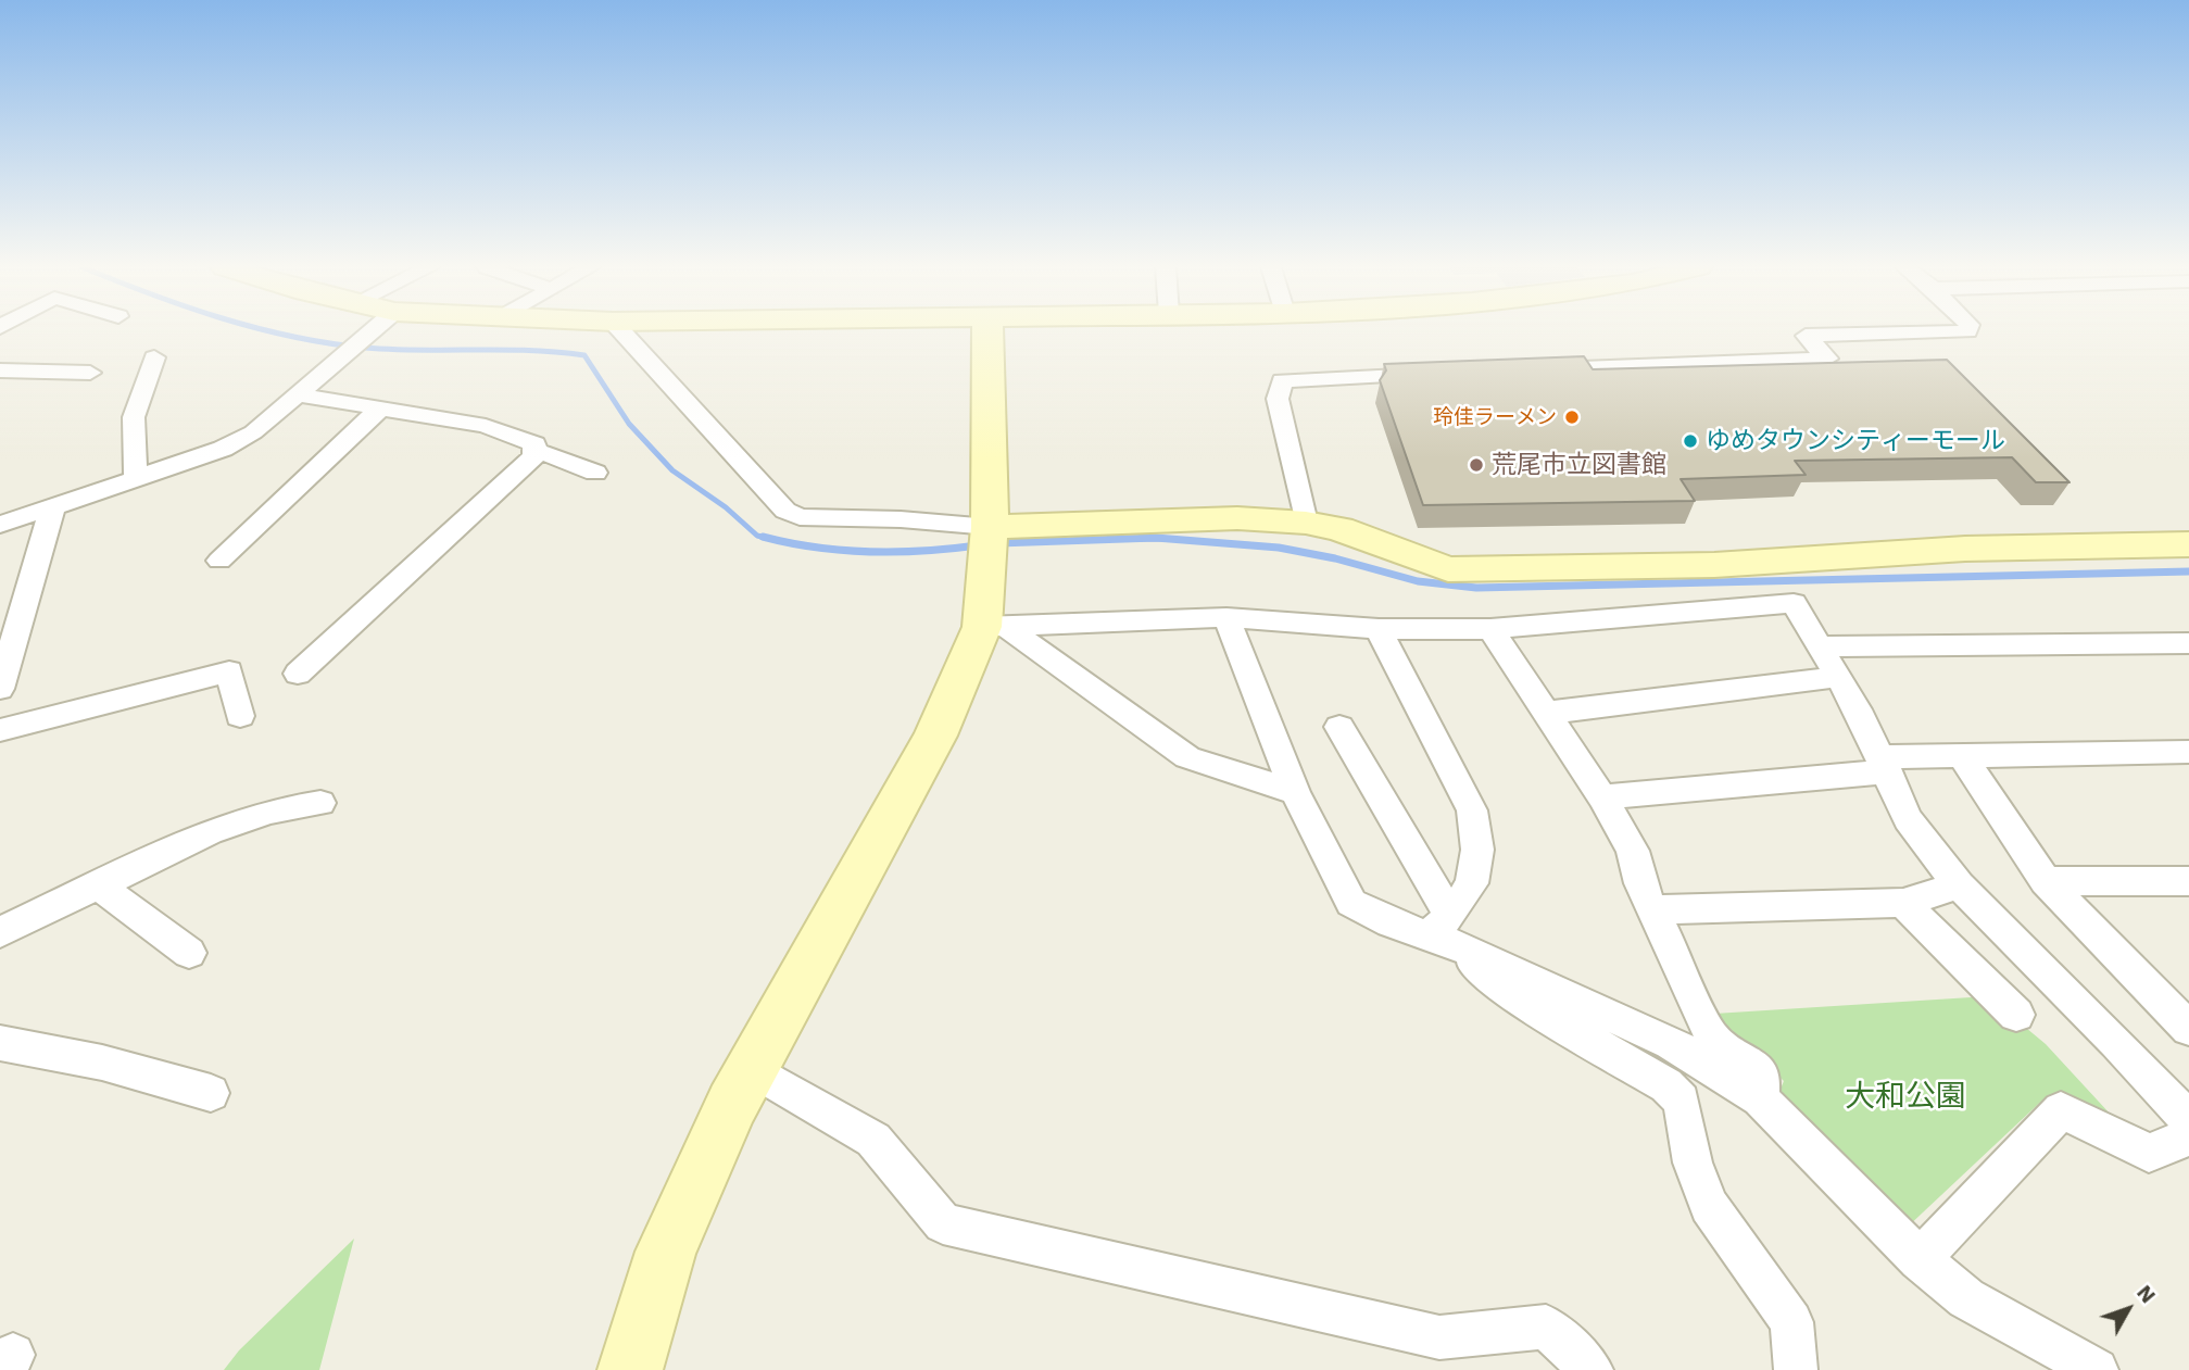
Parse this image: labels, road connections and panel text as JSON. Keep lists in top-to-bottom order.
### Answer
{
  "parks": ["大和公園"],
  "places": ["玲佳ラーメン", "ゆめタウンシティーモール", "荒尾市立図書館"],
  "north": "top right"
}
